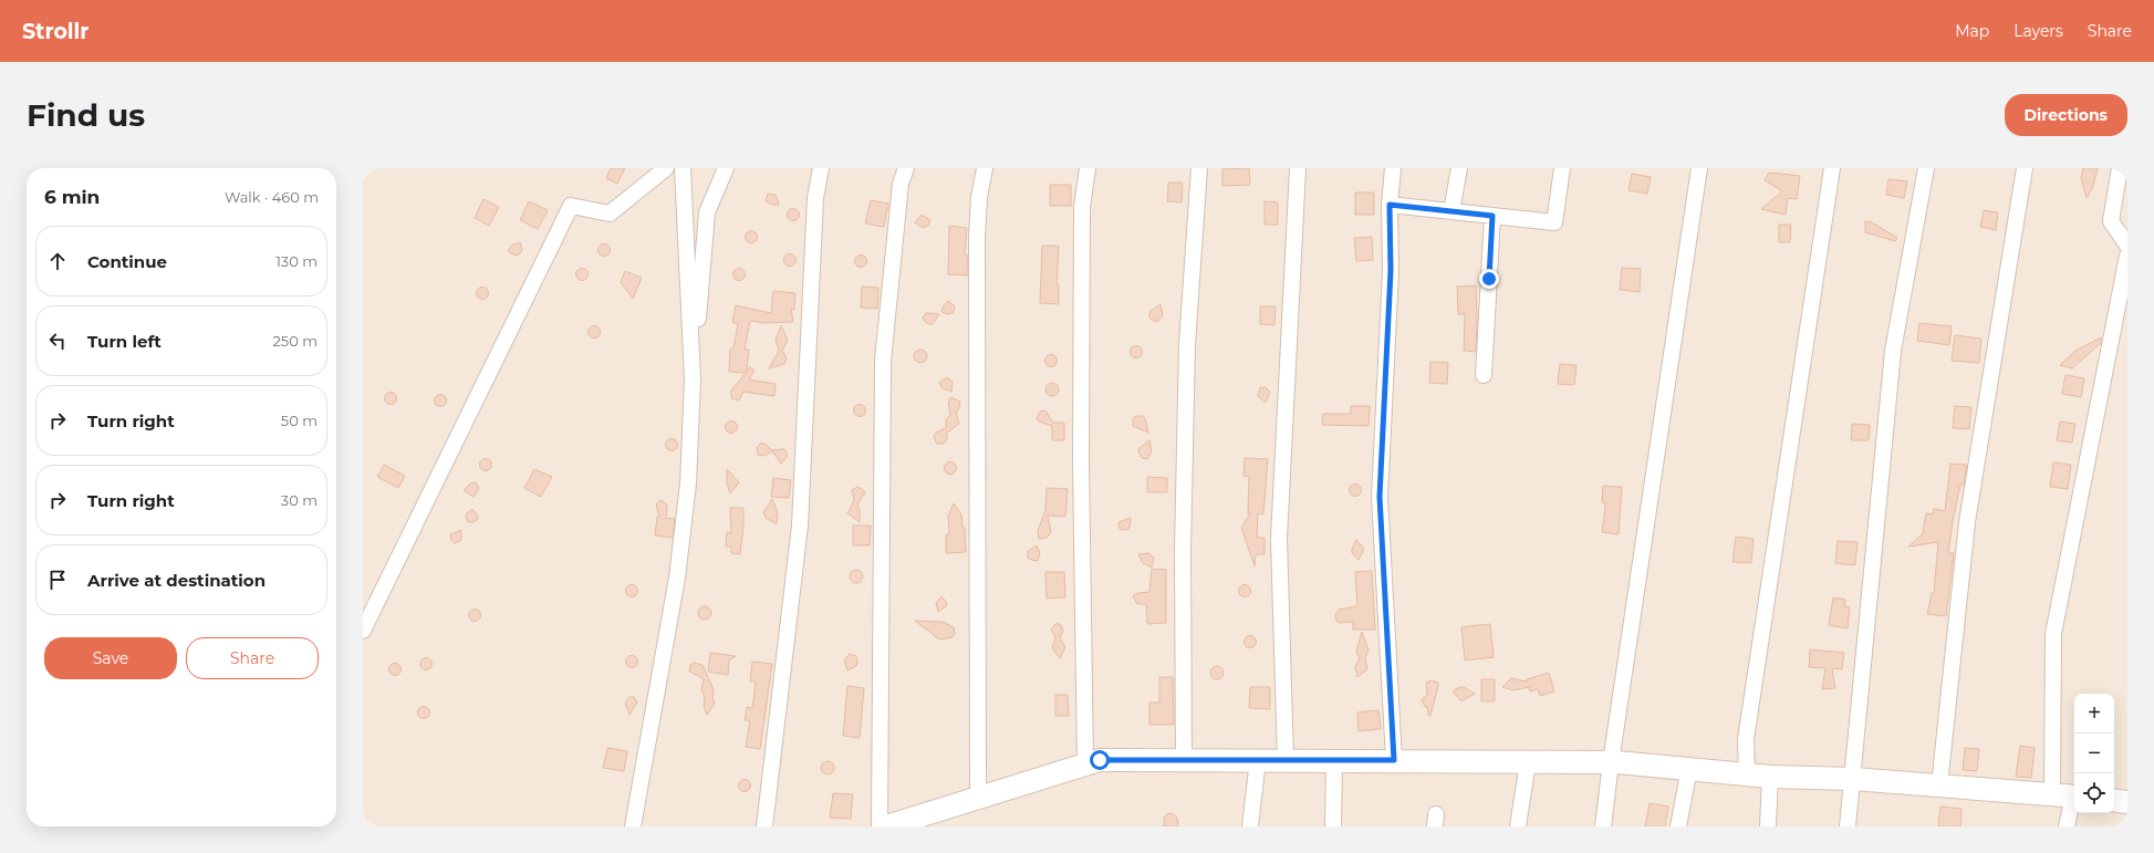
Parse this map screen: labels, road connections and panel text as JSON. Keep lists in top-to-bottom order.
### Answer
{
  "page": {
    "header": "Strollr",
    "nav": ["Map", "Layers", "Share"],
    "buttons": [
      "Directions",
      ["Save", "Share"]
    ],
    "title": "Find us",
    "heading": ["6 min", "Walk · 460 m"],
    "list": [
      ["Continue", "130 m"],
      ["Turn left", "250 m"],
      ["Turn right", "50 m"],
      ["Turn right", "30 m"],
      "Arrive at destination"
    ],
    "map_buttons": ["+", "−"]
  }
}
